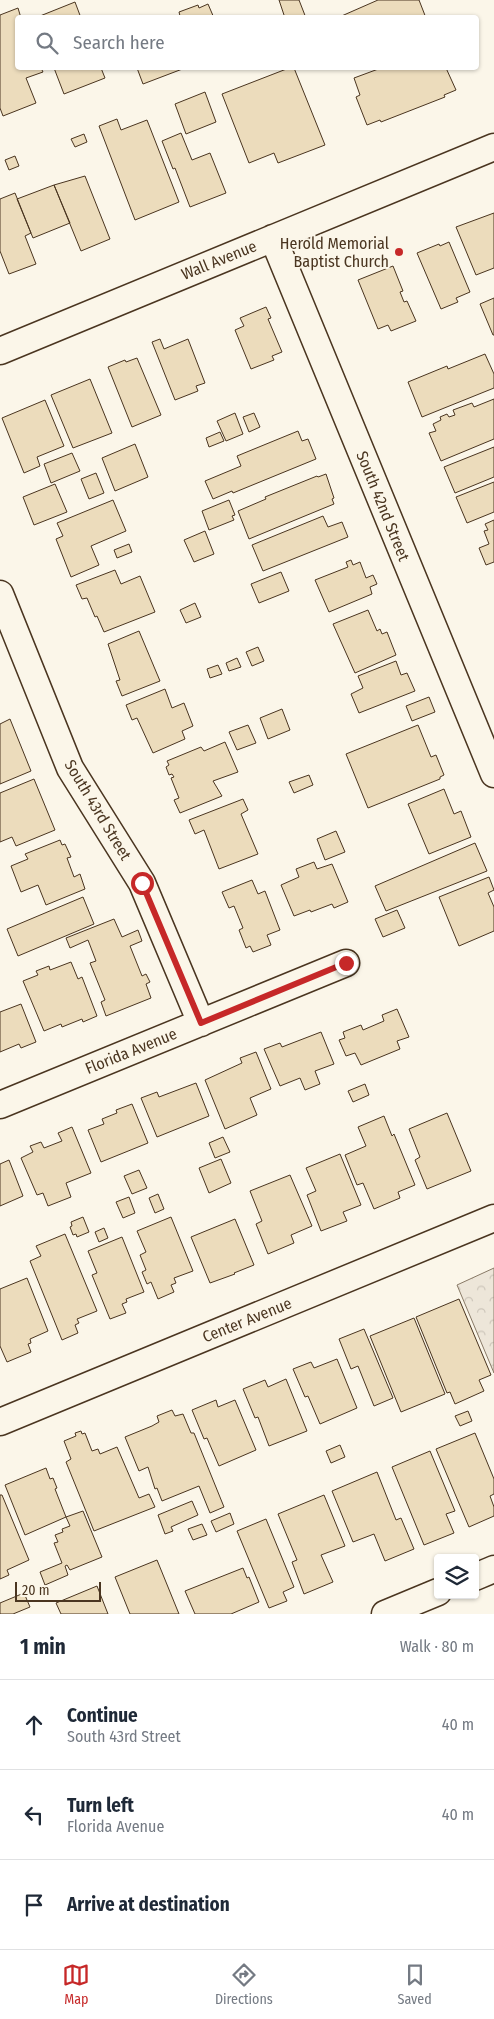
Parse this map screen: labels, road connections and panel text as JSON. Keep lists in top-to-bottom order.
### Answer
{
  "streets": {
    "street": [
      "Wall Avenue",
      "South 42nd Street",
      "South 43rd Street",
      "Florida Avenue",
      "Center Avenue"
    ]
  },
  "crossings": [
    ["Wall Avenue", "South 42nd Street"],
    ["South 43rd Street", "Florida Avenue"]
  ],
  "places": ["Herold Memorial Baptist Church"],
  "scale_bar": "20 m",
  "page": {
    "search": "Search here",
    "scale": "20 m",
    "heading": ["1 min", "Walk · 80 m"],
    "list": [
      ["Continue", "South 43rd Street", "40 m"],
      ["Turn left", "Florida Avenue", "40 m"],
      "Arrive at destination"
    ],
    "nav": ["Map", "Directions", "Saved"]
  }
}
